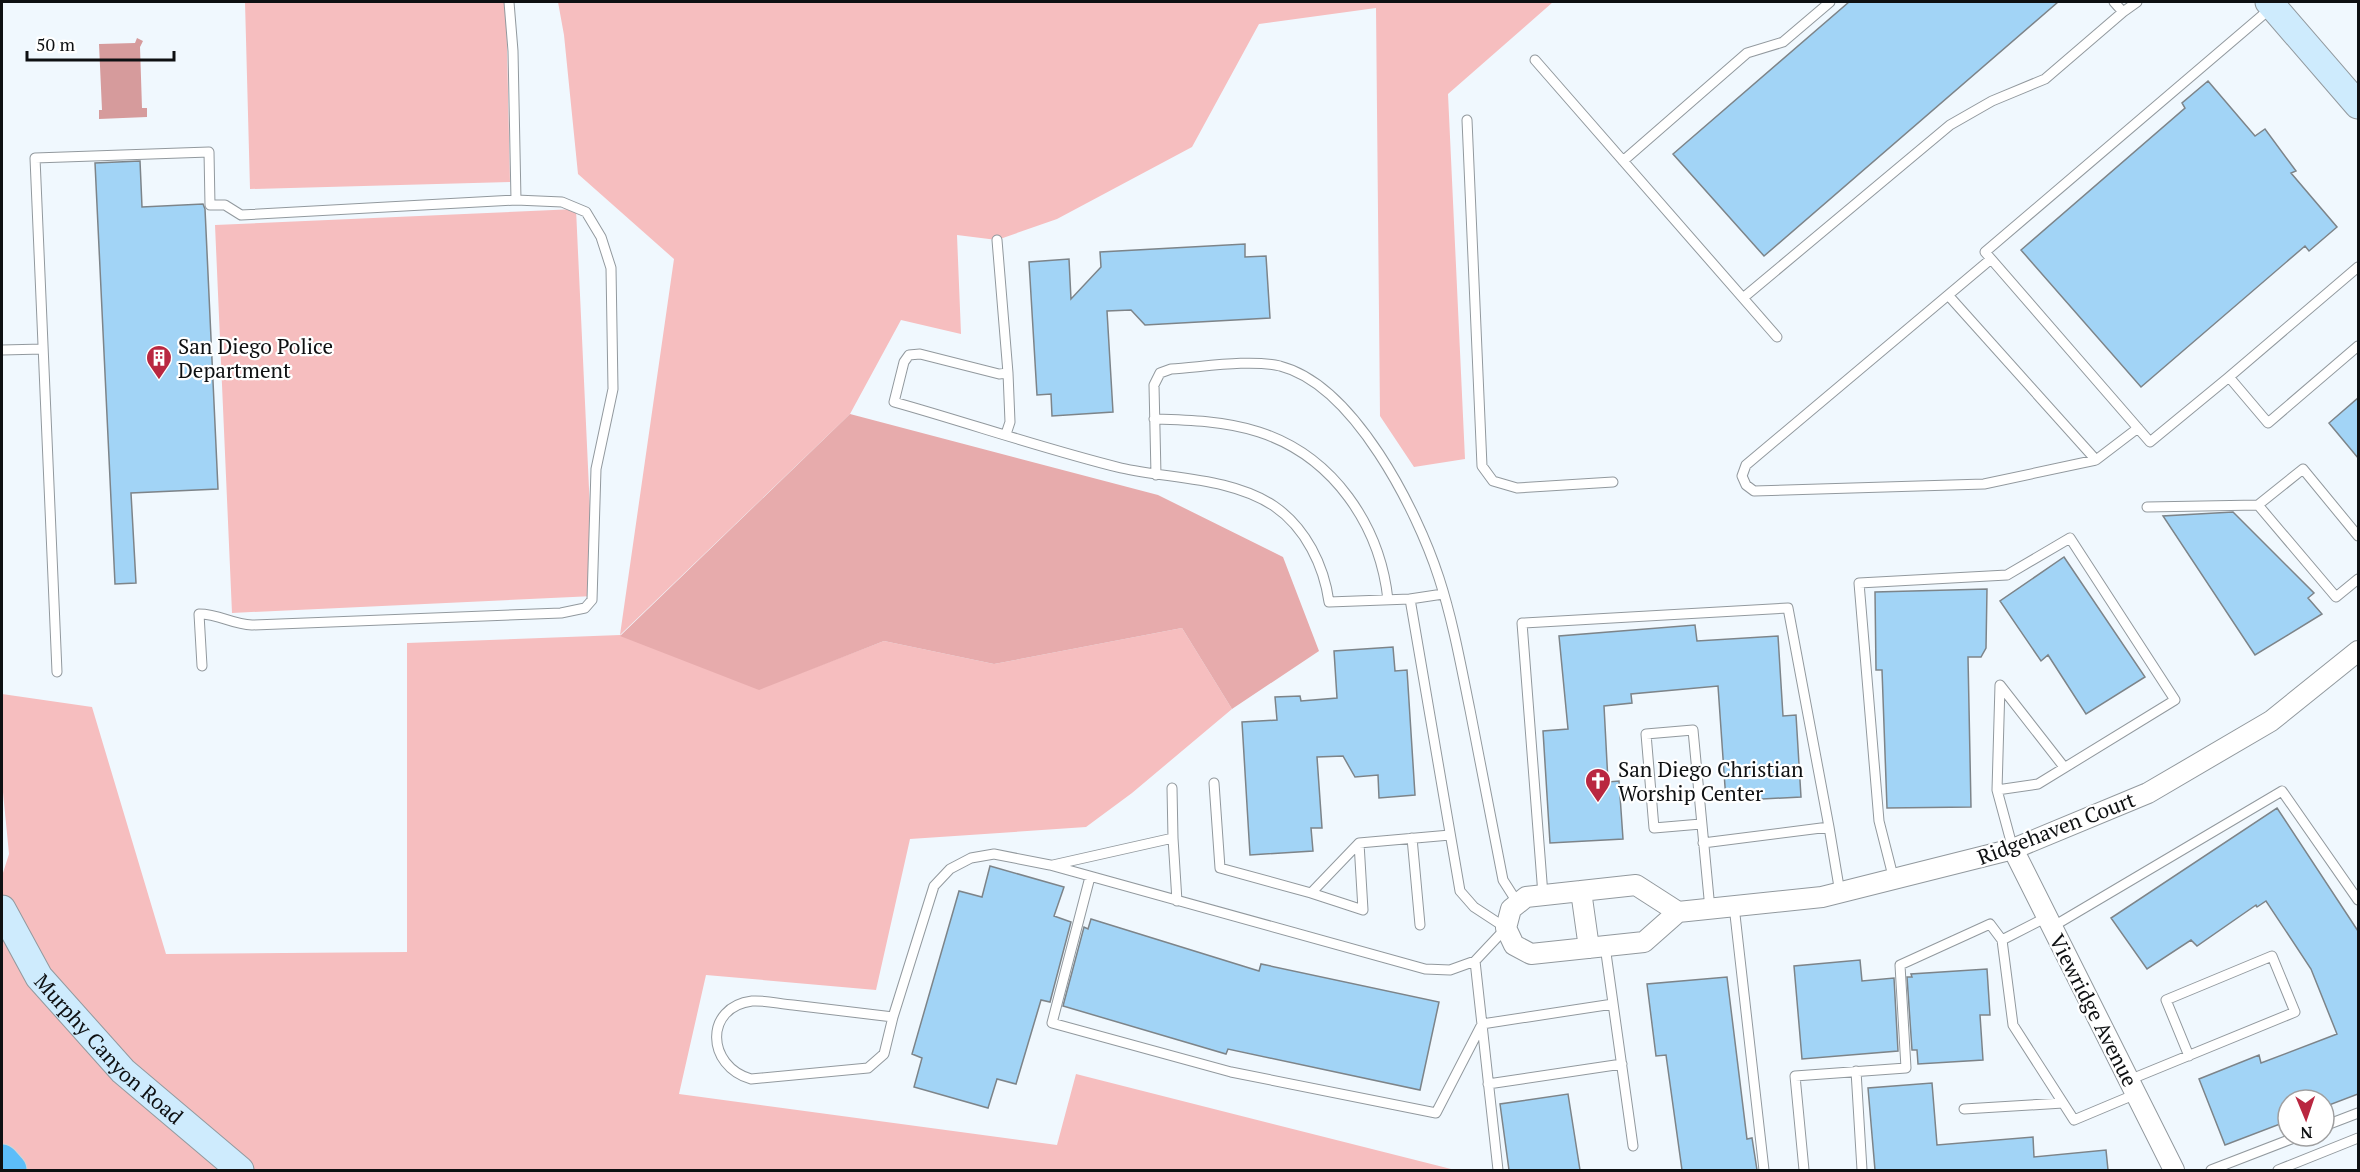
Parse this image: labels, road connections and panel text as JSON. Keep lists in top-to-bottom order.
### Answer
{
  "streets": {
    "main road": ["Murphy Canyon Road"],
    "street": ["Ridgehaven Court", "Viewridge Avenue"]
  },
  "crossings": [
    ["Ridgehaven Court", "Viewridge Avenue"]
  ],
  "places": {
    "building": ["San Diego Police Department"],
    "church": ["San Diego Christian Worship Center"]
  },
  "scale_bar": "50 m",
  "north": "bottom"
}
